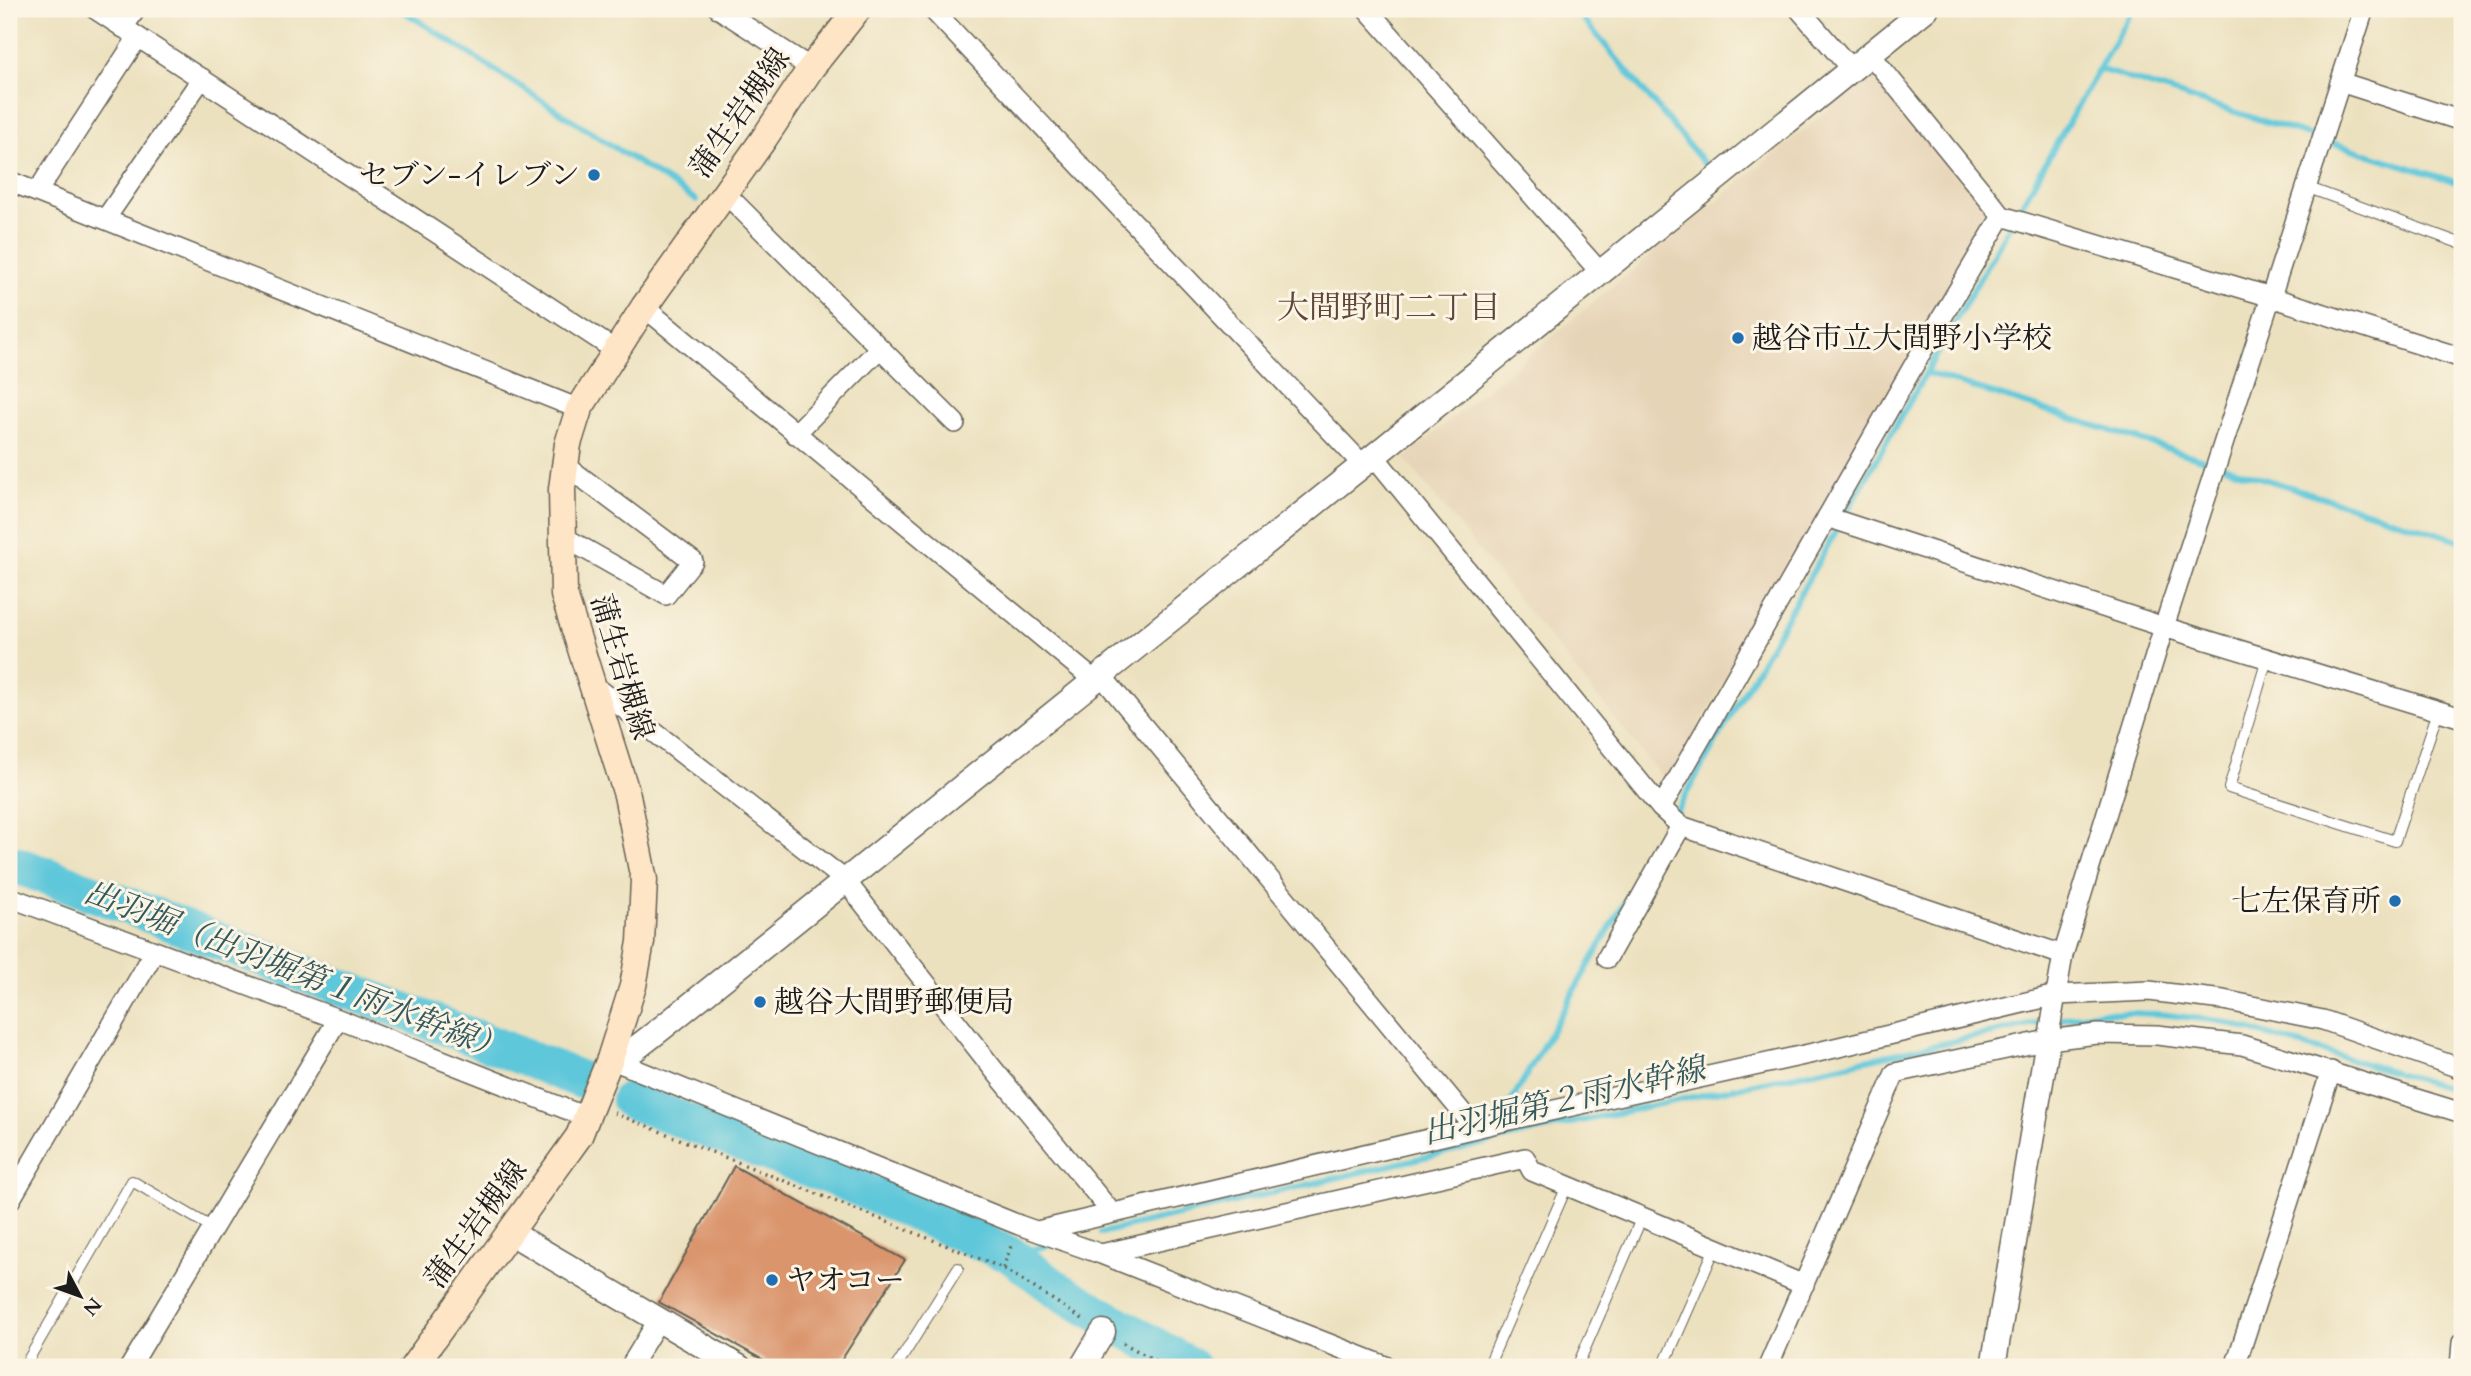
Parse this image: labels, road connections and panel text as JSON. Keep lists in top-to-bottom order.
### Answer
{
  "streets": {
    "main road": ["蒲生岩槻線"]
  },
  "districts": ["大間野町二丁目"],
  "water": ["出羽堀（出羽堀第１雨水幹線）", "出羽堀第２雨水幹線"],
  "places": [
    "セブン-イレブン",
    "越谷市立大間野小学校",
    "七左保育所",
    "越谷大間野郵便局",
    "ヤオコー"
  ],
  "north": "bottom right"
}
